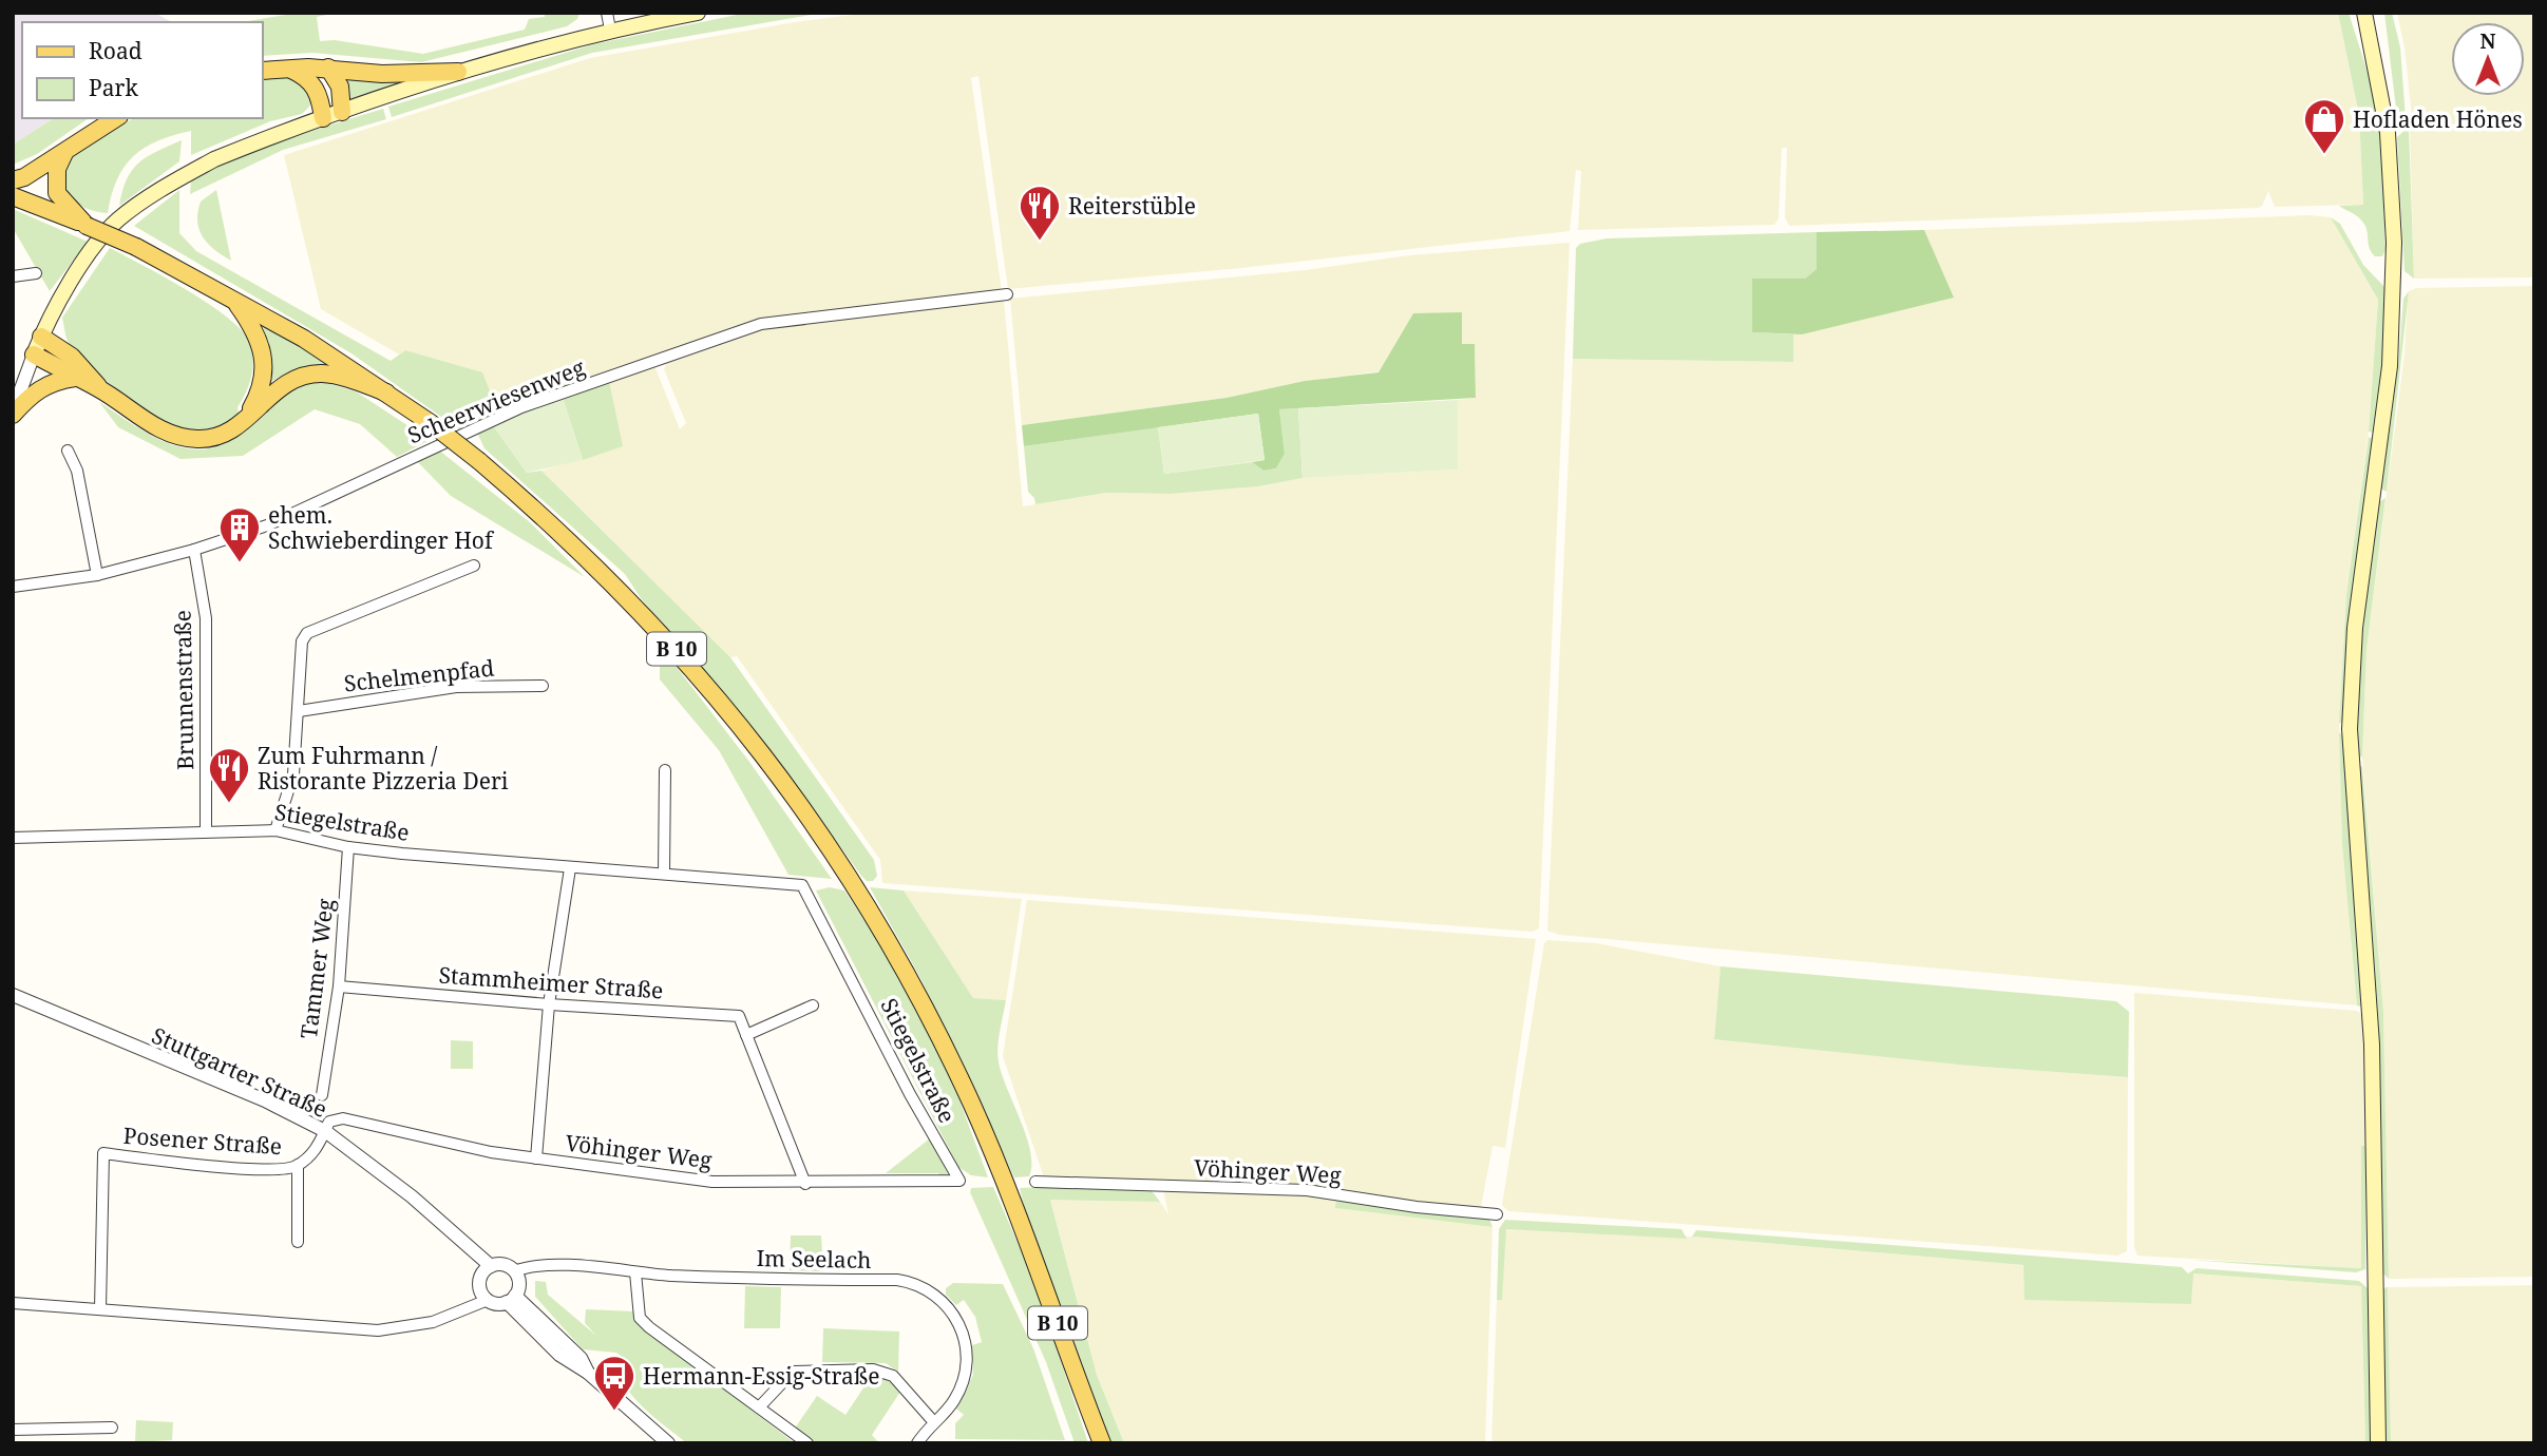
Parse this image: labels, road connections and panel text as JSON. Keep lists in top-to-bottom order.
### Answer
{
  "streets": {
    "main road": ["B 10"],
    "street": [
      "Scheerwiesenweg",
      "Schelmenpfad",
      "Brunnenstraße",
      "Stiegelstraße",
      "Tammer Weg",
      "Stammheimer Straße",
      "Stuttgarter Straße",
      "Posener Straße",
      "Vöhinger Weg",
      "Im Seelach"
    ]
  },
  "crossings": [
    ["Scheerwiesenweg", "Brunnenstraße"],
    ["Brunnenstraße", "Stiegelstraße"],
    ["Stiegelstraße", "Tammer Weg"],
    ["Stiegelstraße", "Vöhinger Weg"],
    ["Tammer Weg", "Stammheimer Straße"],
    ["Stammheimer Straße", "Vöhinger Weg"],
    ["Stuttgarter Straße", "Posener Straße"],
    ["Stuttgarter Straße", "Vöhinger Weg"],
    ["Stuttgarter Straße", "Im Seelach"],
    ["Posener Straße", "Vöhinger Weg"]
  ],
  "places": {
    "shop": ["Hofladen Hönes"],
    "restaurant": ["Reiterstüble", "Zum Fuhrmann / Ristorante Pizzeria Deri"],
    "building": ["ehem. Schwieberdinger Hof"],
    "bus stop": ["Hermann-Essig-Straße"]
  },
  "legend": ["Road", "Park"],
  "north": "top"
}
